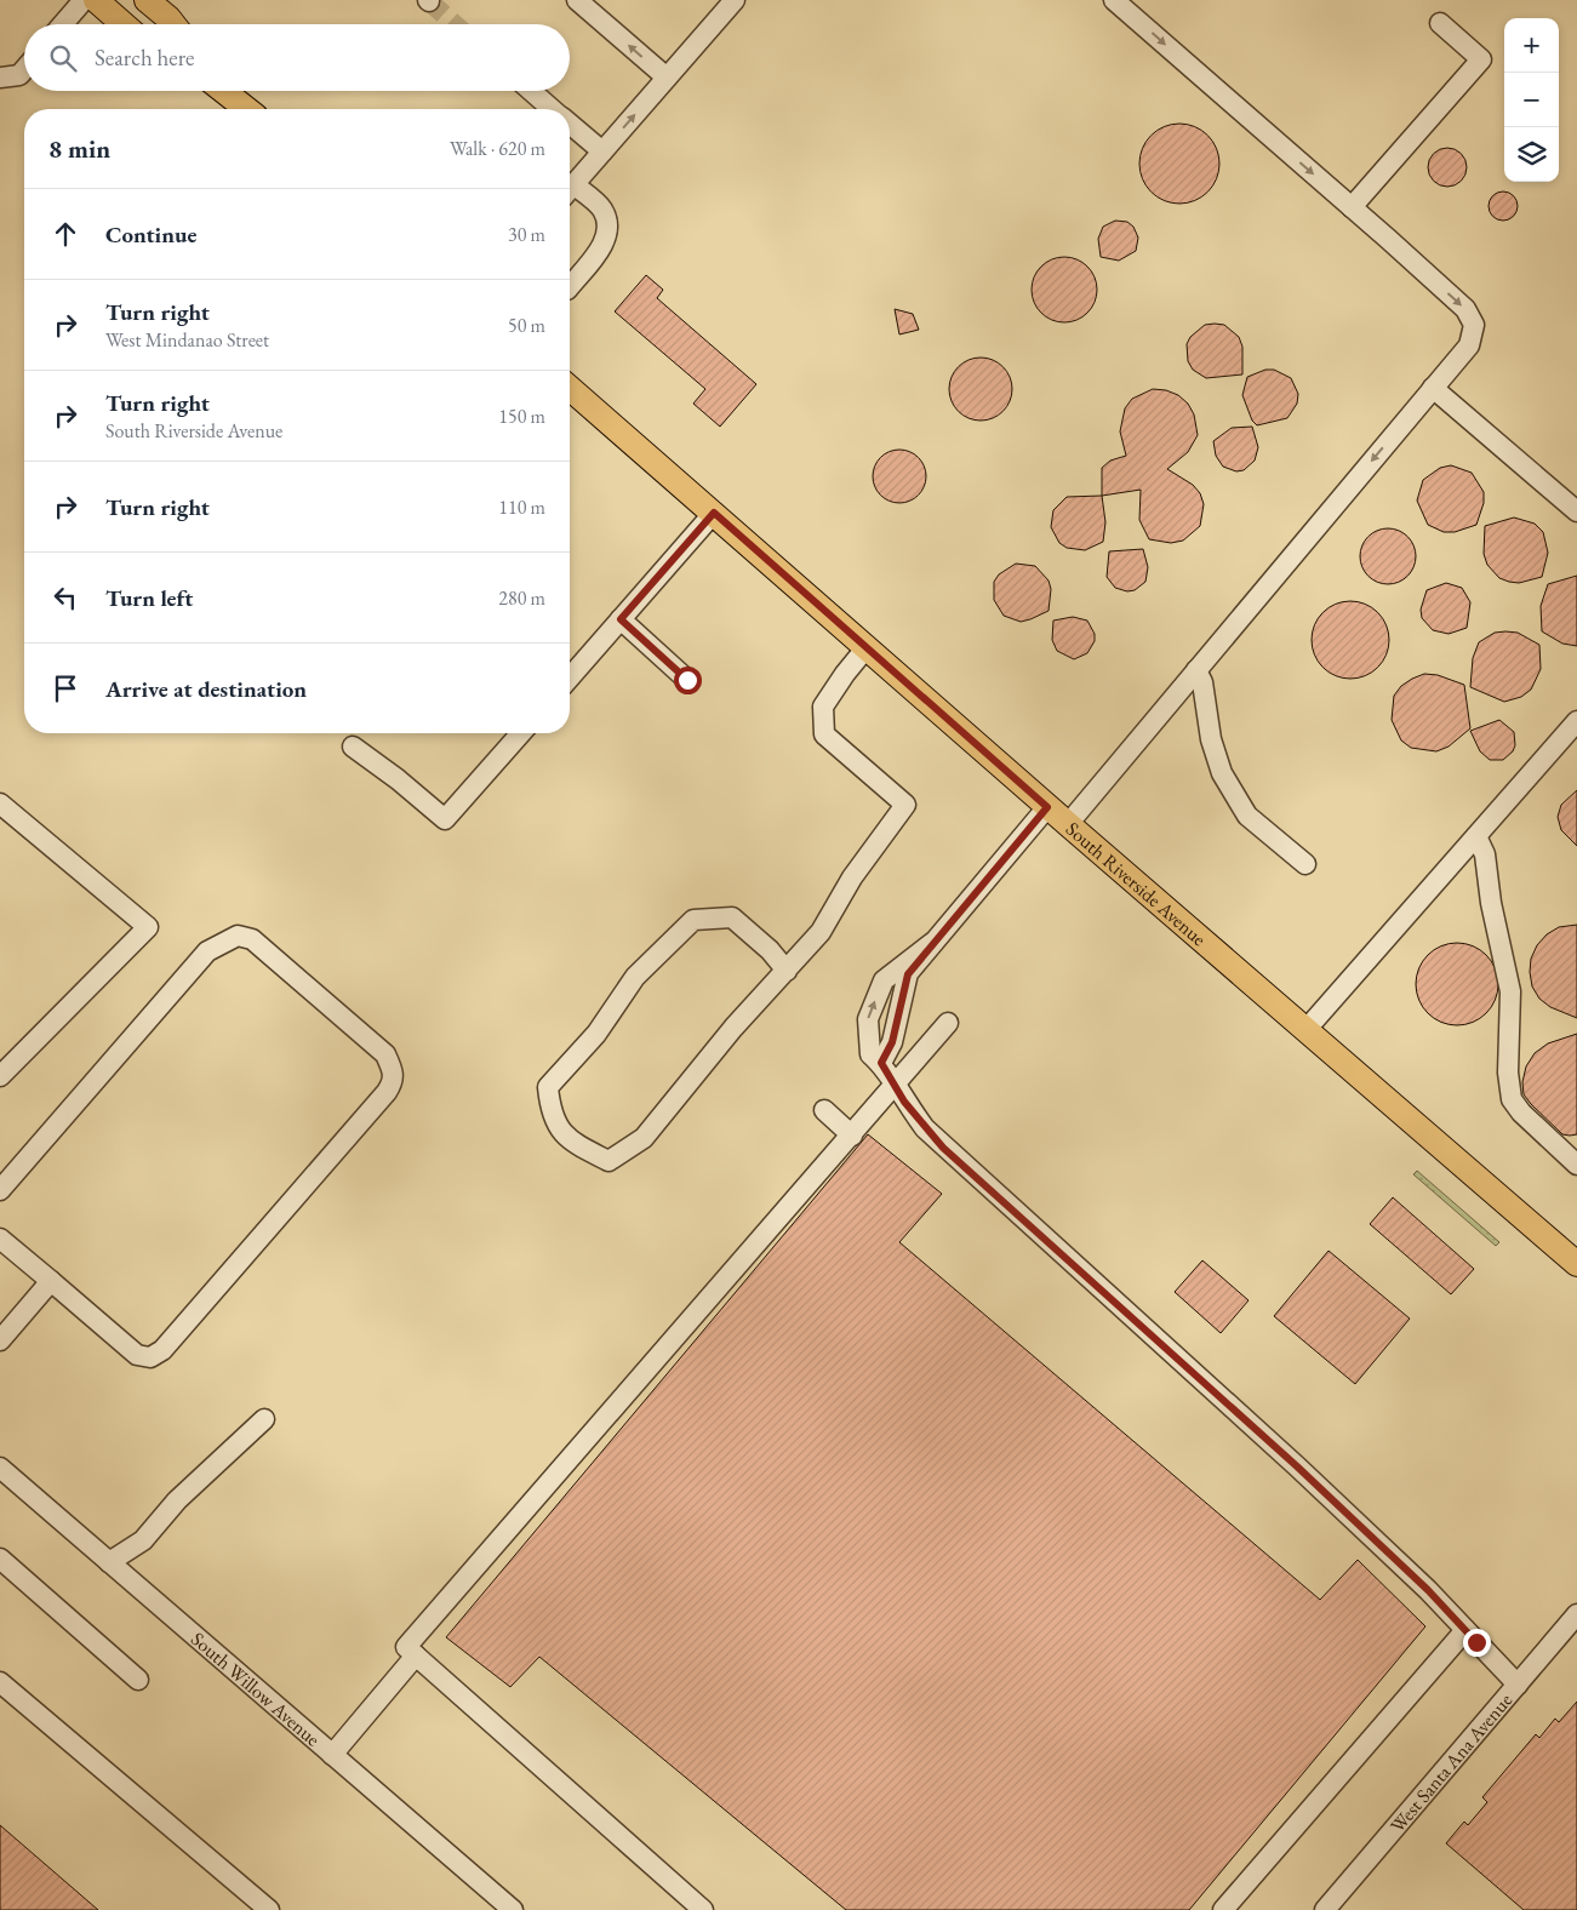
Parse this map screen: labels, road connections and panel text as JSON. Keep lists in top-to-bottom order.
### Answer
{
  "streets": {
    "main road": ["South Riverside Avenue"],
    "street": ["South Willow Avenue", "West Santa Ana Avenue"]
  },
  "page": {
    "map_buttons": ["+", "−"],
    "search": "Search here",
    "heading": ["8 min", "Walk · 620 m"],
    "list": [
      ["Continue", "30 m"],
      ["Turn right", "West Mindanao Street", "50 m"],
      ["Turn right", "South Riverside Avenue", "150 m"],
      ["Turn right", "110 m"],
      ["Turn left", "280 m"],
      "Arrive at destination"
    ]
  }
}
